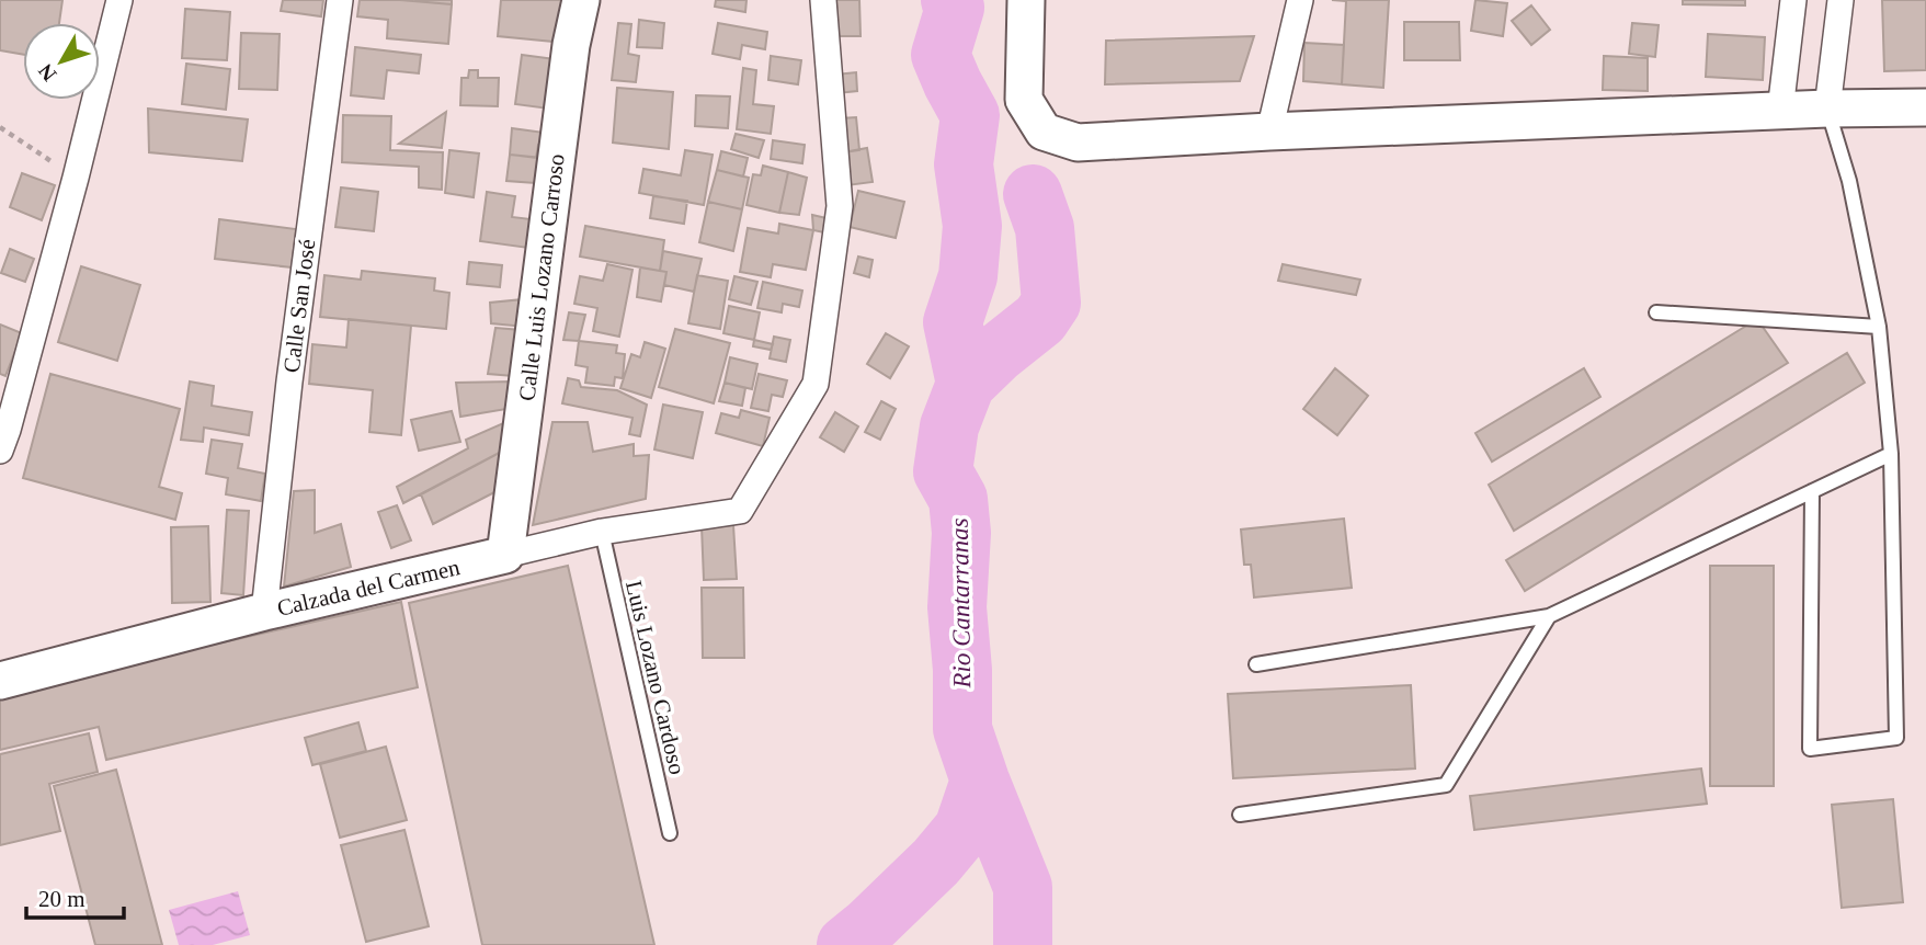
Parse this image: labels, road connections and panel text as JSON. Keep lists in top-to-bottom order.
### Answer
{
  "streets": {
    "street": ["Calle Luis Lozano Carroso", "Calle San José", "Calzada del Carmen"],
    "lane": ["Luis Lozano Cardoso"]
  },
  "crossings": [
    ["Calle Luis Lozano Carroso", "Calzada del Carmen"],
    ["Calle San José", "Calzada del Carmen"],
    ["Calzada del Carmen", "Luis Lozano Cardoso"]
  ],
  "water": ["Rio Cantarranas"],
  "scale_bar": "20 m",
  "north": "bottom left"
}
